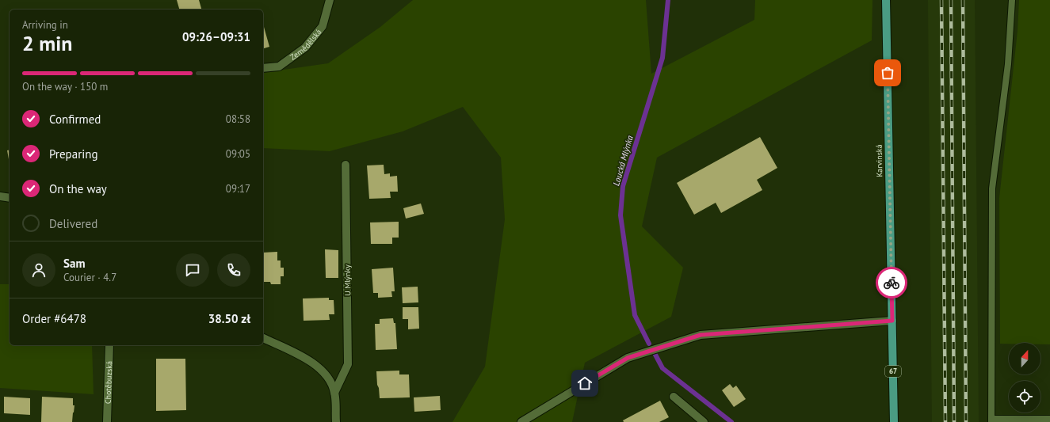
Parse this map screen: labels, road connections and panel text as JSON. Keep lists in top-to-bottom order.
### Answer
{
  "streets": {
    "main road": ["Karvinská", "67"],
    "street": ["Zemědělská", "U Mlýnky", "Chotěbuzská"]
  },
  "crossings": [
    ["Karvinská", "67"]
  ],
  "water": ["Loucká Mlýnka"],
  "north": "top",
  "page": {
    "heading": ["2 min", "Arriving in", "09:26–09:31"],
    "panel": [
      "Sam",
      "Courier · 4.7",
      "Order #6478",
      "38.50 zł"
    ],
    "bar": "On the way · 150 m",
    "list": [
      ["Confirmed", "08:58"],
      ["Preparing", "09:05"],
      ["On the way", "09:17"],
      "Delivered"
    ]
  }
}
